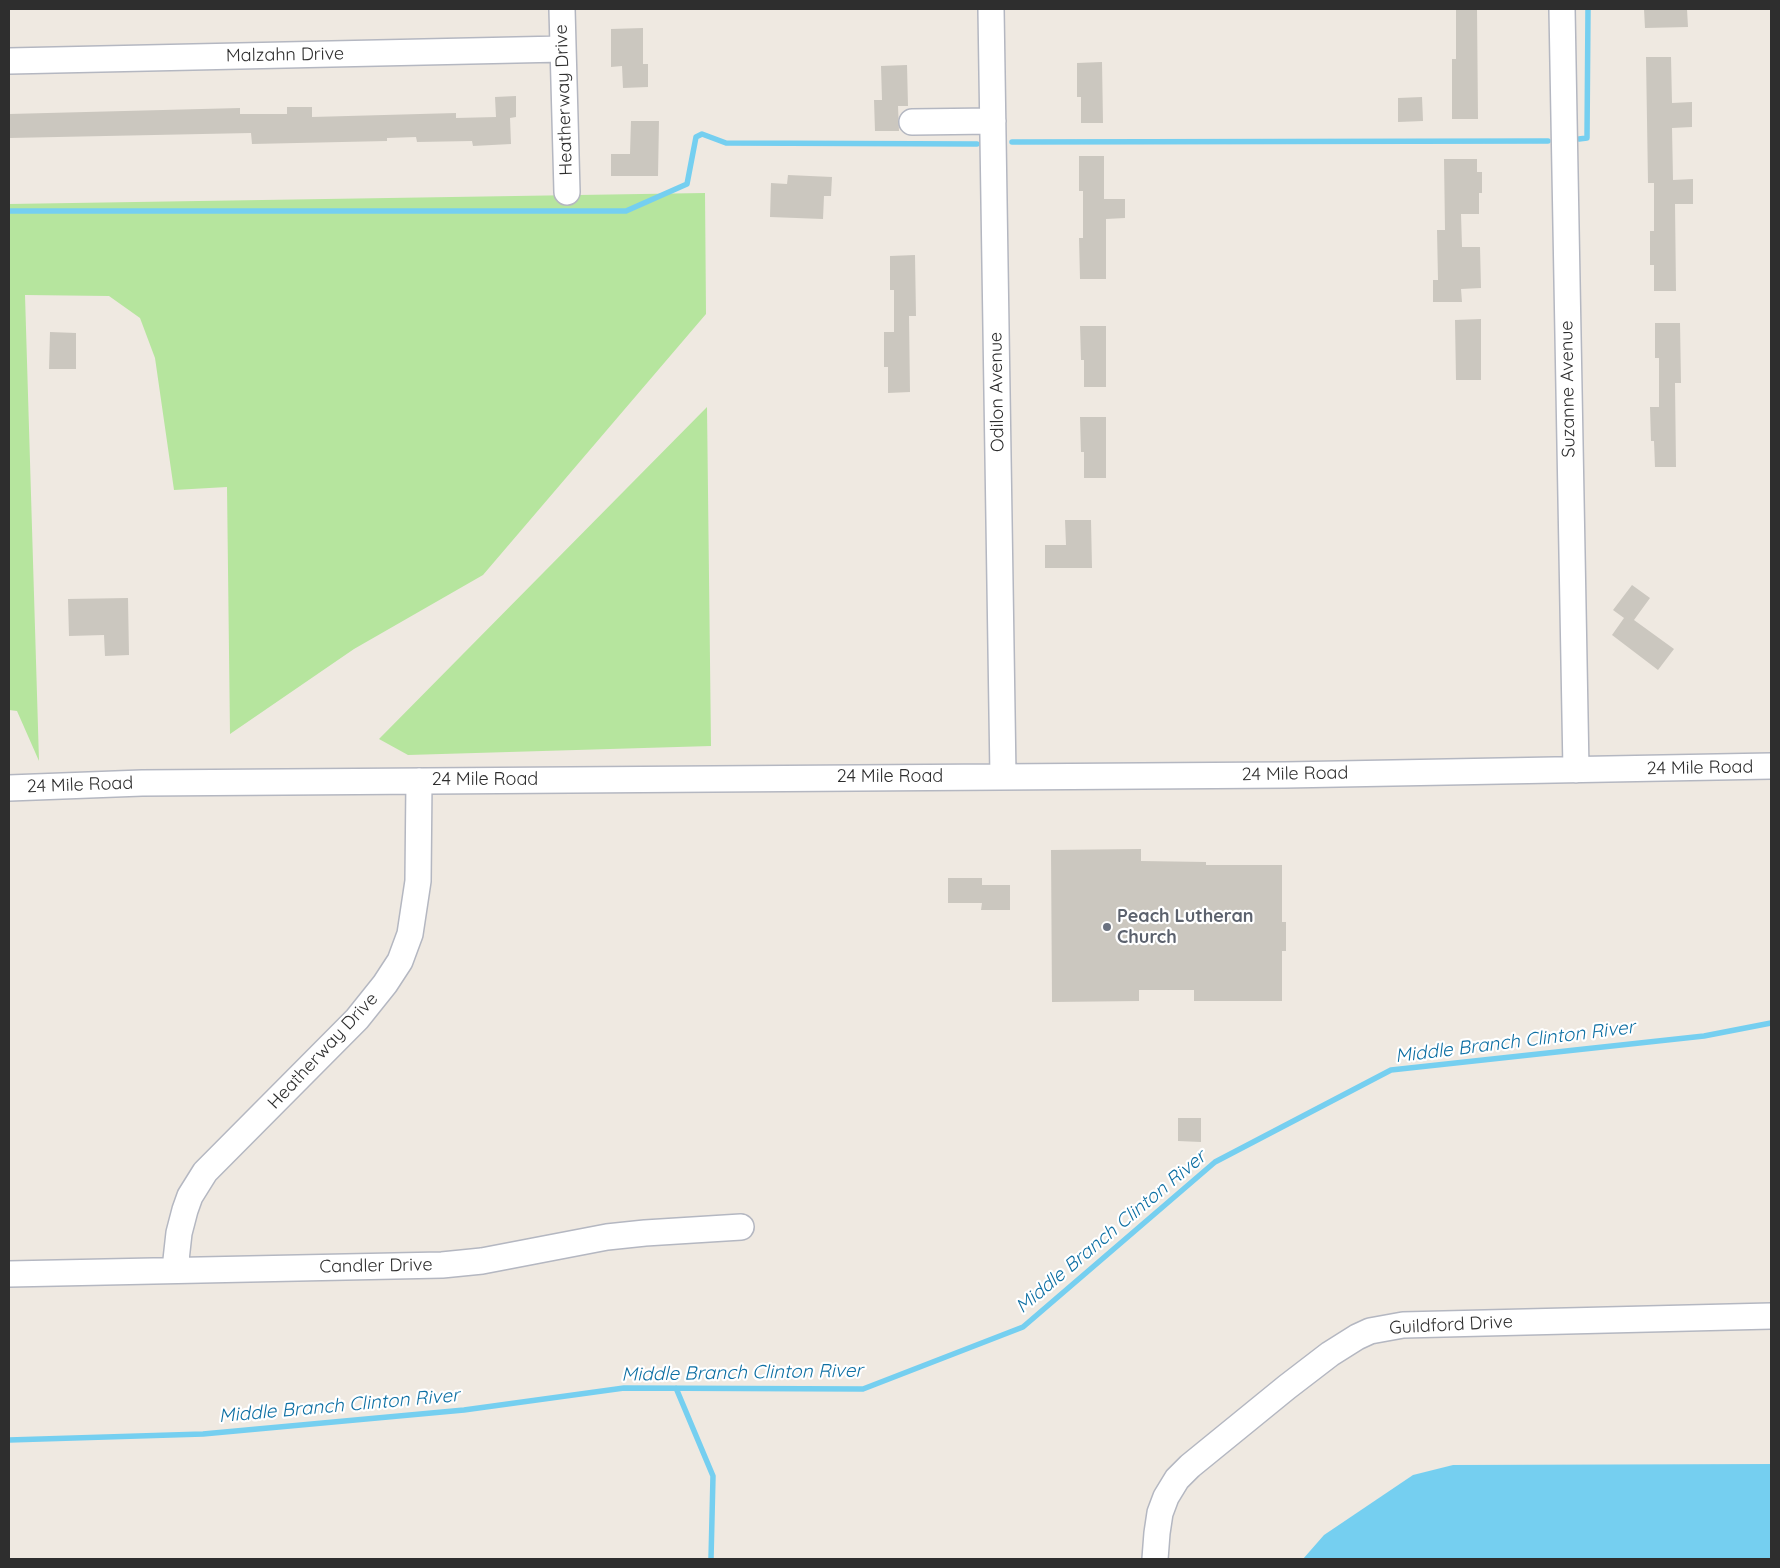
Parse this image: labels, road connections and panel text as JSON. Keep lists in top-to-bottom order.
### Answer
{
  "streets": {
    "street": [
      "Malzahn Drive",
      "Heatherway Drive",
      "Suzanne Avenue",
      "Odilon Avenue",
      "24 Mile Road",
      "Candler Drive",
      "Guildford Drive"
    ]
  },
  "crossings": [
    ["Malzahn Drive", "Heatherway Drive"],
    ["Heatherway Drive", "24 Mile Road"],
    ["Heatherway Drive", "Candler Drive"],
    ["Suzanne Avenue", "24 Mile Road"],
    ["Odilon Avenue", "24 Mile Road"]
  ],
  "water": ["Middle Branch Clinton River"],
  "places": ["Peach Lutheran Church"]
}
